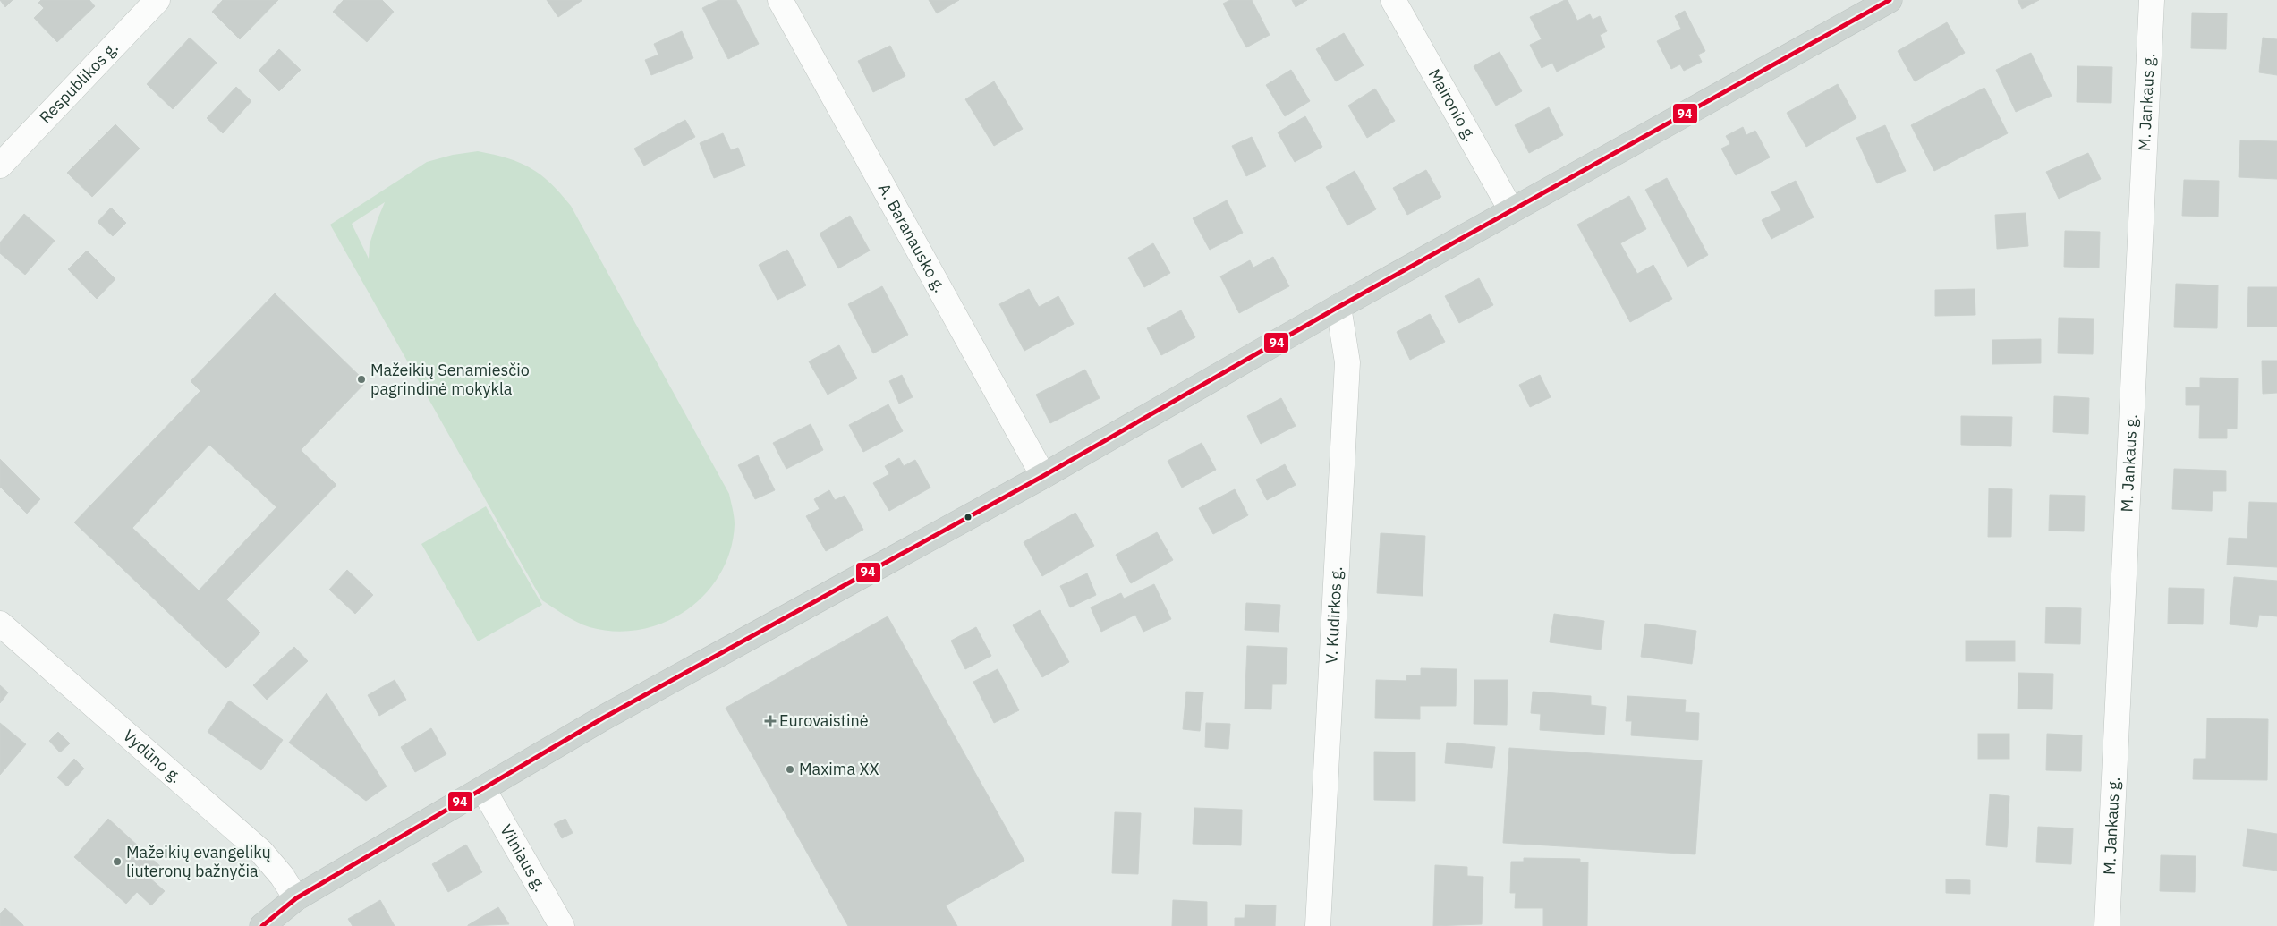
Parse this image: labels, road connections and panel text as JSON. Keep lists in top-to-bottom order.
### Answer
{
  "streets": {
    "street": [
      "Respublikos g.",
      "M. Jankaus g.",
      "Maironio g.",
      "A. Baranausko g.",
      "V. Kudirkos g.",
      "Vydūno g.",
      "Vilniaus g."
    ]
  },
  "places": {
    "other": ["Mažeikių Senamiesčio pagrindinė mokykla", "Maxima XX", "Mažeikių evangelikų liuteronų bažnyčia"],
    "health": ["Eurovaistinė"]
  },
  "lines": ["transit line 94"]
}
